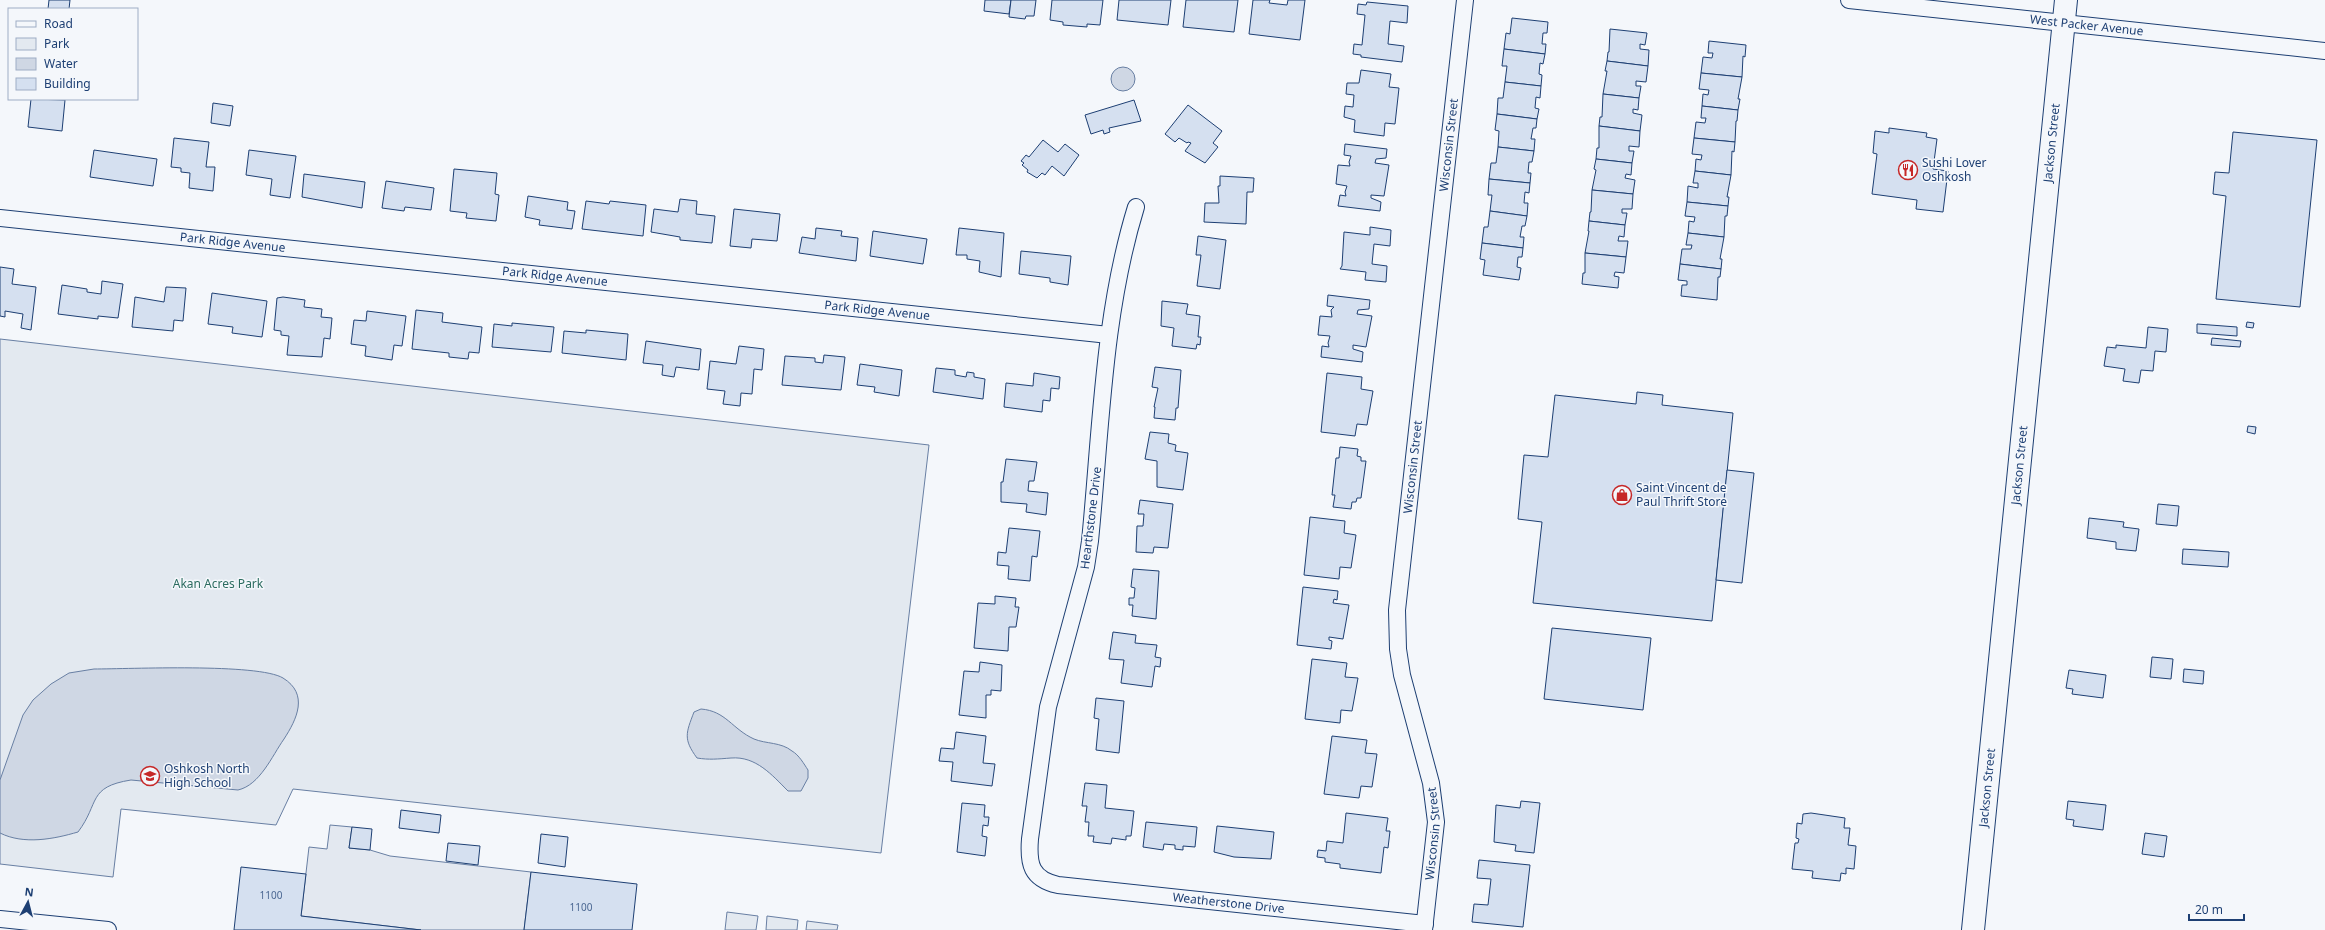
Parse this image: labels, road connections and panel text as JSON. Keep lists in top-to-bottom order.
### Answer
{
  "streets": {
    "main road": ["Jackson Street"],
    "street": [
      "West Packer Avenue",
      "Wisconsin Street",
      "Park Ridge Avenue",
      "Hearthstone Drive",
      "Weatherstone Drive"
    ]
  },
  "crossings": [
    ["West Packer Avenue", "Jackson Street"],
    ["Wisconsin Street", "Weatherstone Drive"],
    ["Park Ridge Avenue", "Hearthstone Drive"],
    ["Hearthstone Drive", "Weatherstone Drive"]
  ],
  "parks": ["Akan Acres Park"],
  "places": {
    "restaurant": ["Sushi Lover Oshkosh"],
    "shop": ["Saint Vincent de Paul Thrift Store"],
    "school or university": ["Oshkosh North High School"]
  },
  "house_numbers": ["1100", "1100"],
  "legend": [
    "Road",
    "Park",
    "Water",
    "Building"
  ],
  "scale_bar": "20 m",
  "north": "top"
}
